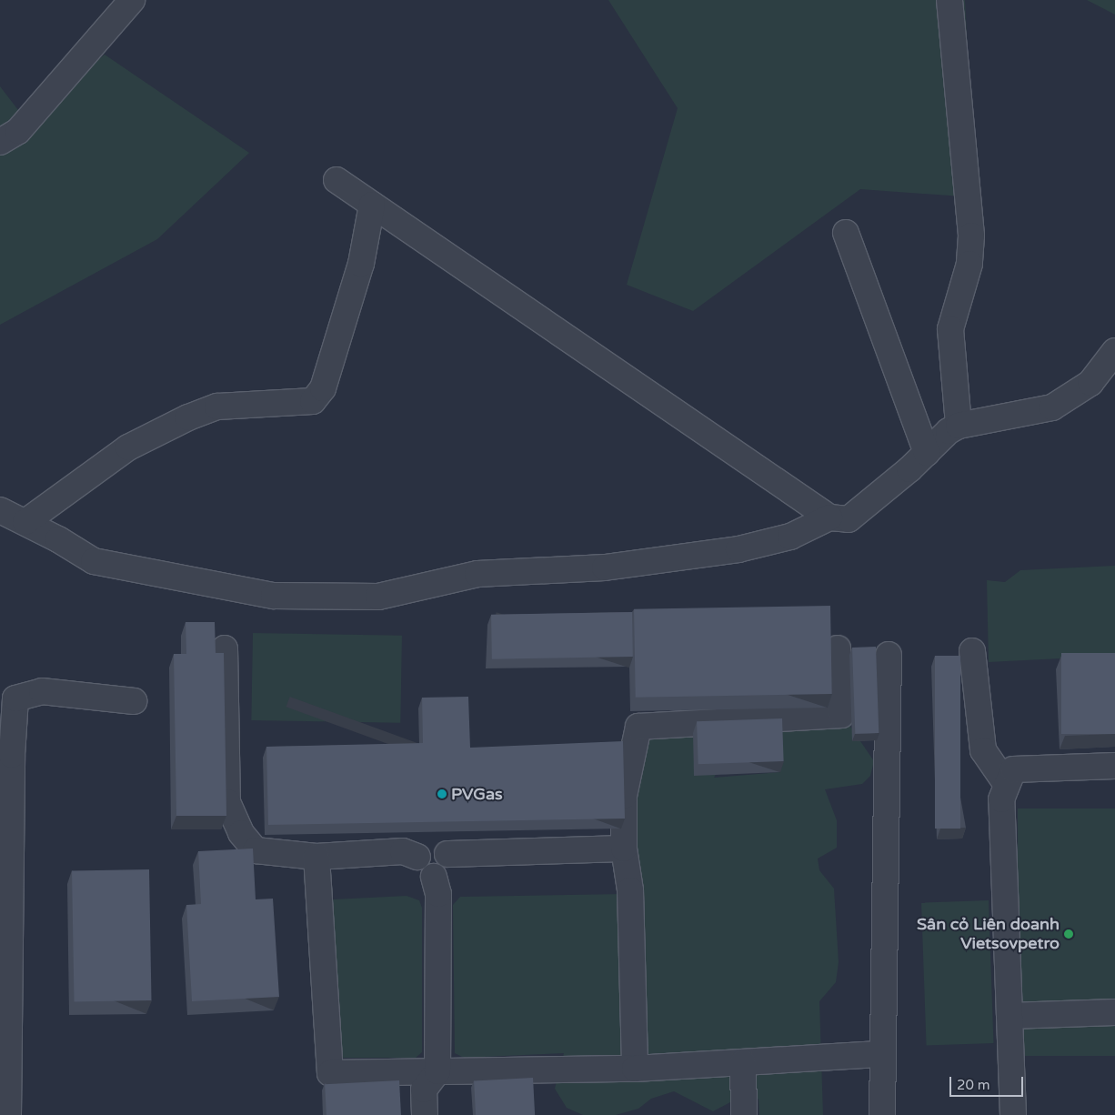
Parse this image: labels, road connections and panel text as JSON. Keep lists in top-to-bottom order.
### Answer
{
  "places": ["PVGas", "Sân cỏ Liên doanh Vietsovpetro"],
  "scale_bar": "20 m"
}
